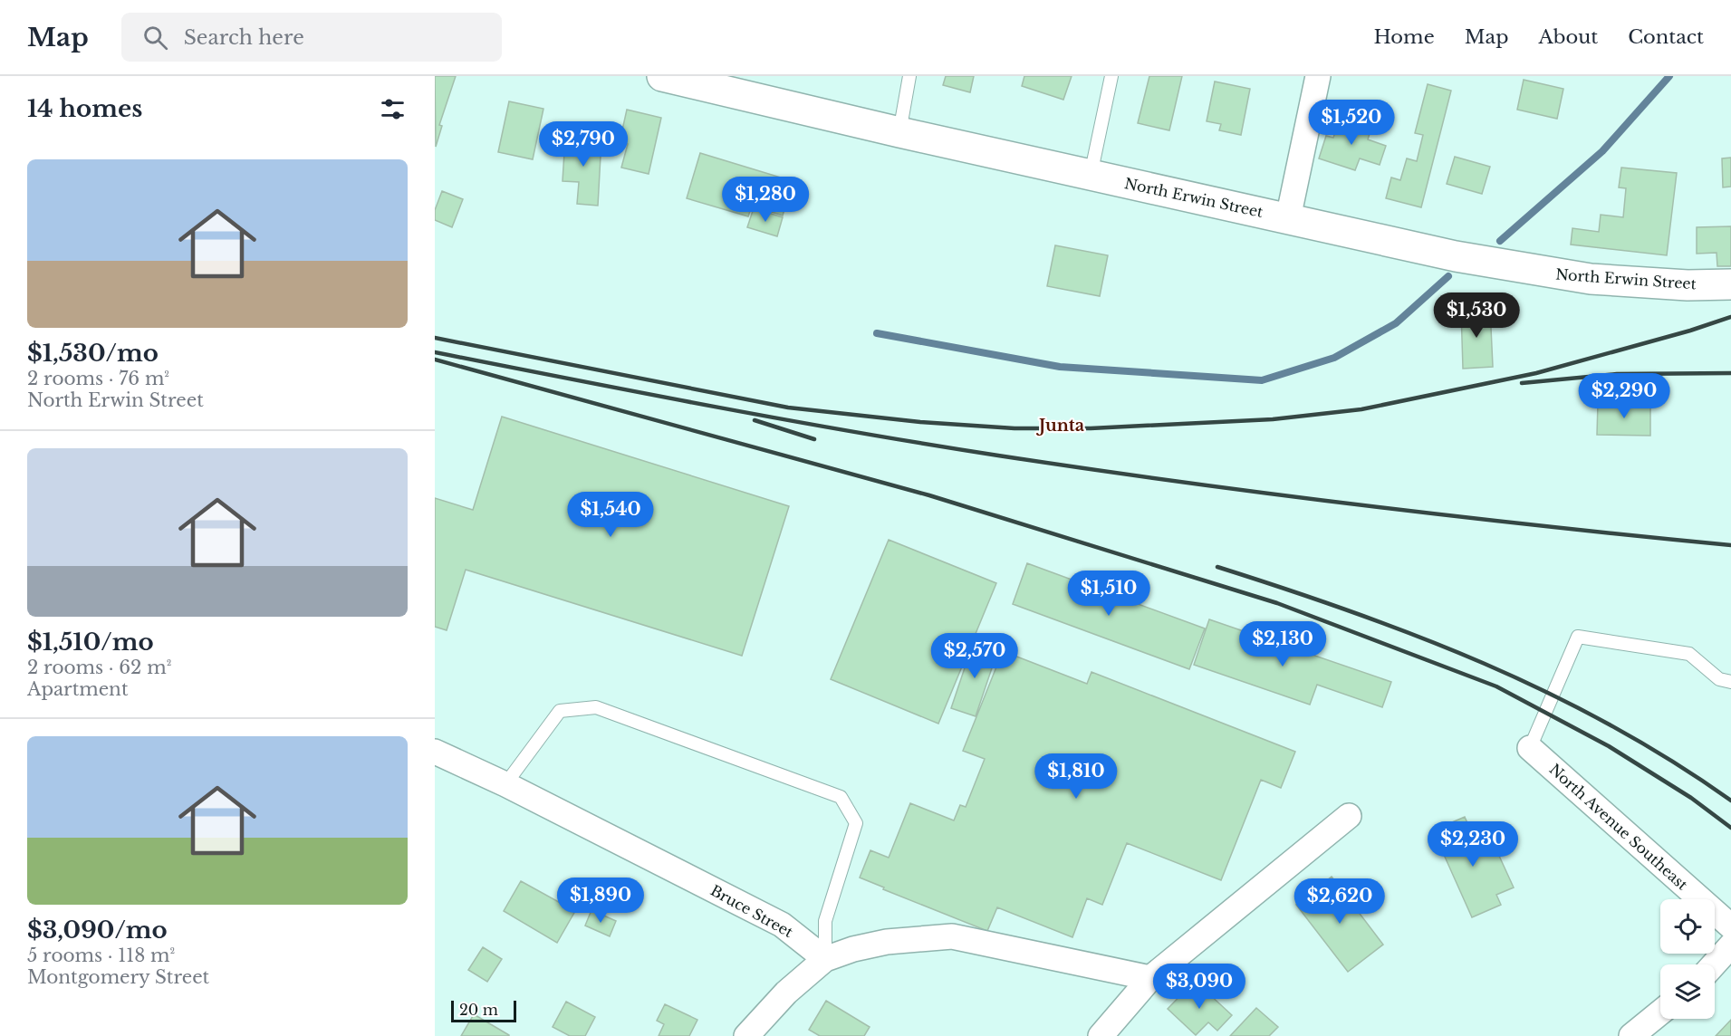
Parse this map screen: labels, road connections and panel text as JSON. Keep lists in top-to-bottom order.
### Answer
{
  "streets": {
    "street": ["North Erwin Street", "North Avenue Southeast", "Bruce Street"]
  },
  "districts": ["Junta"],
  "scale_bar": "20 m",
  "page": {
    "header": "Map",
    "search": "Search here",
    "nav": [
      "Home",
      "Map",
      "About",
      "Contact"
    ],
    "heading": "14 homes",
    "price": [
      "$1,520",
      "$2,790",
      "$1,280",
      "$1,530",
      "$2,290",
      "$1,540",
      "$1,510",
      "$2,130",
      "$2,570",
      "$1,810",
      "$2,230",
      "$1,890",
      "$2,620",
      "$3,090"
    ],
    "list": [
      {
        "name": "$1,530/mo",
        "note": "2 rooms · 76 m² · North Erwin Street"
      },
      {
        "name": "$1,510/mo",
        "note": "2 rooms · 62 m² · Apartment"
      },
      {
        "name": "$3,090/mo",
        "note": "5 rooms · 118 m² · Montgomery Street"
      }
    ],
    "scale": "20 m"
  }
}
